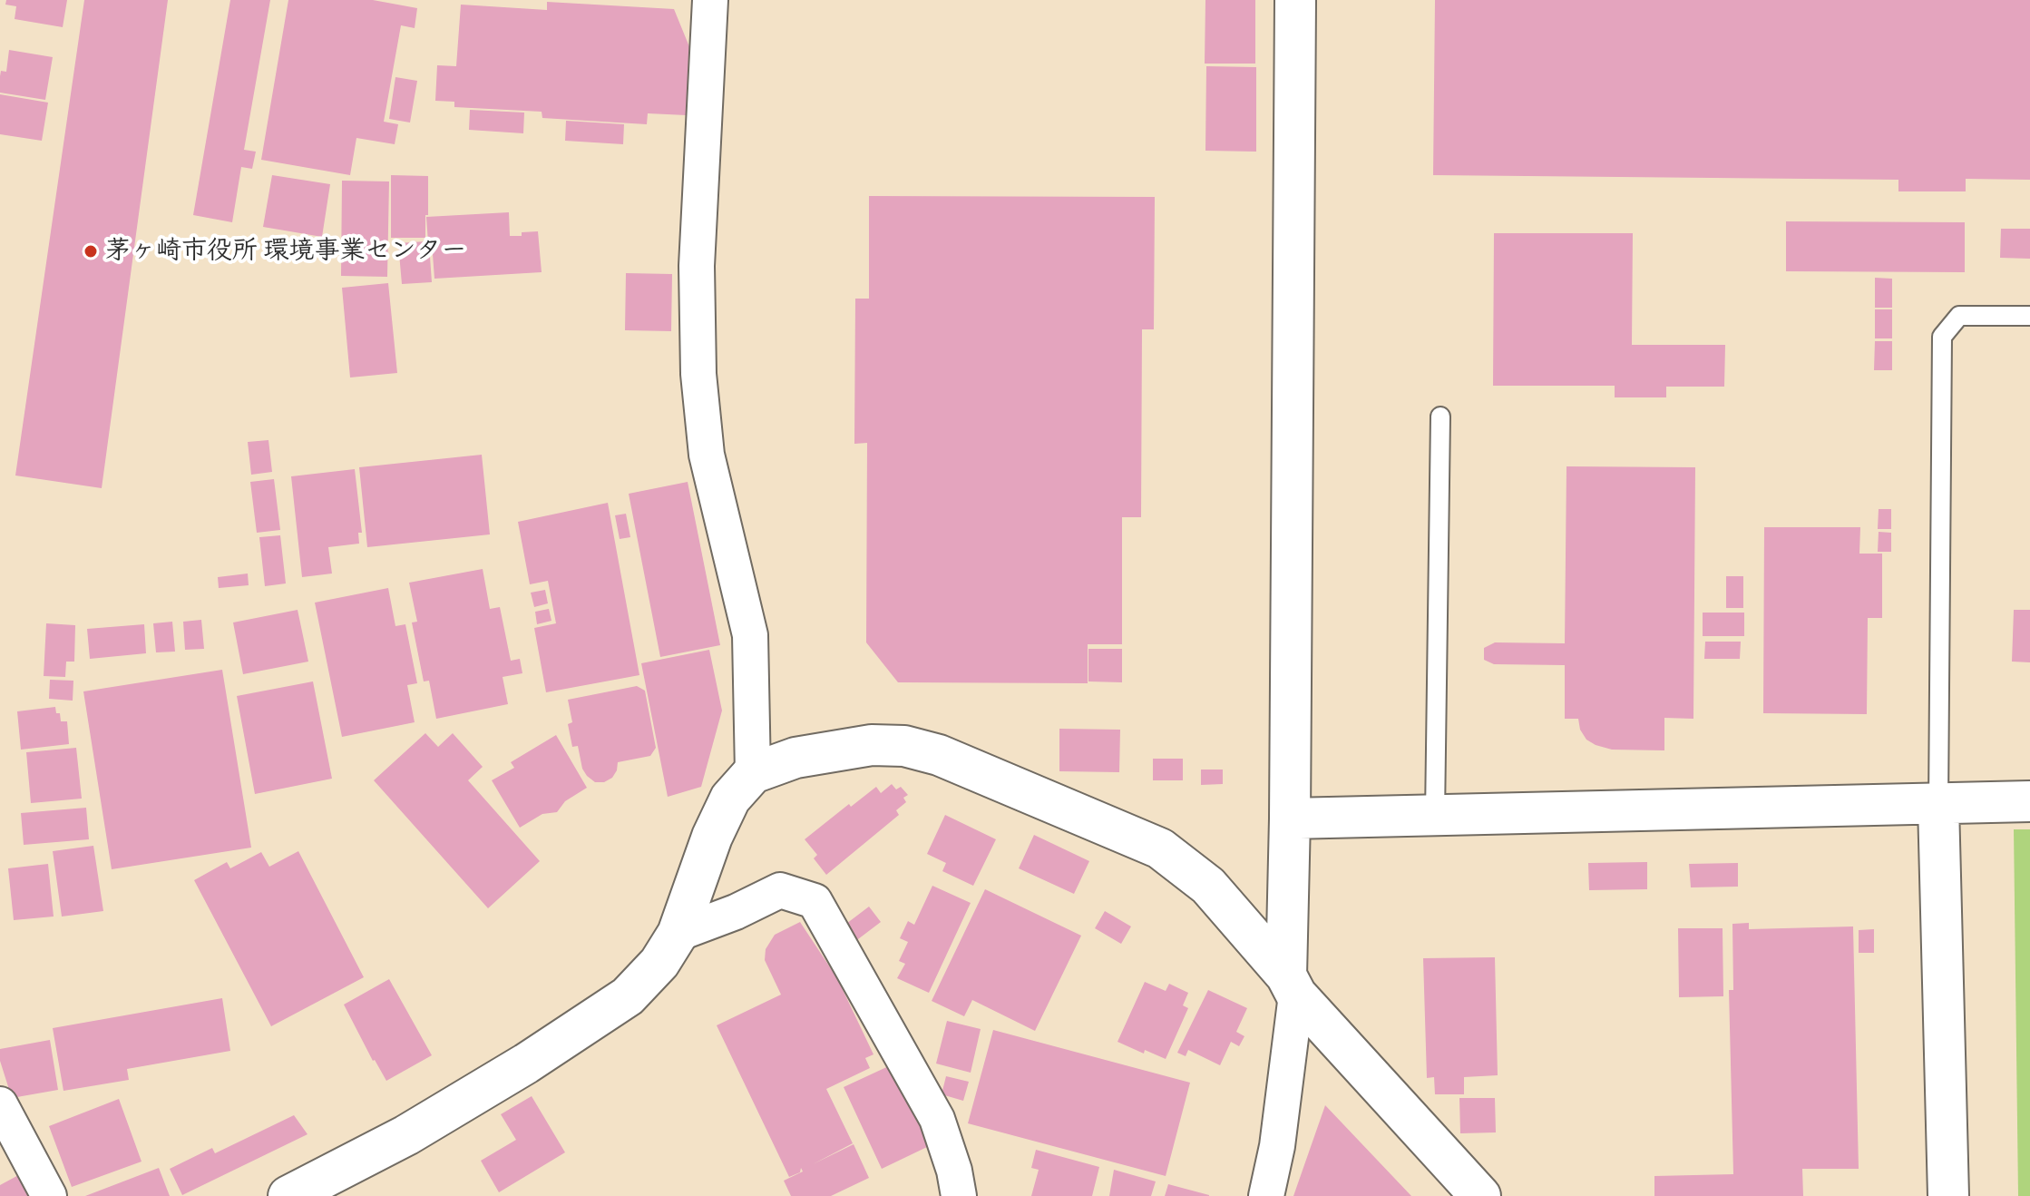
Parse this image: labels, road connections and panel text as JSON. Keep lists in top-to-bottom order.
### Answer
{
  "places": ["茅ヶ崎市役所 環境事業センター"]
}
